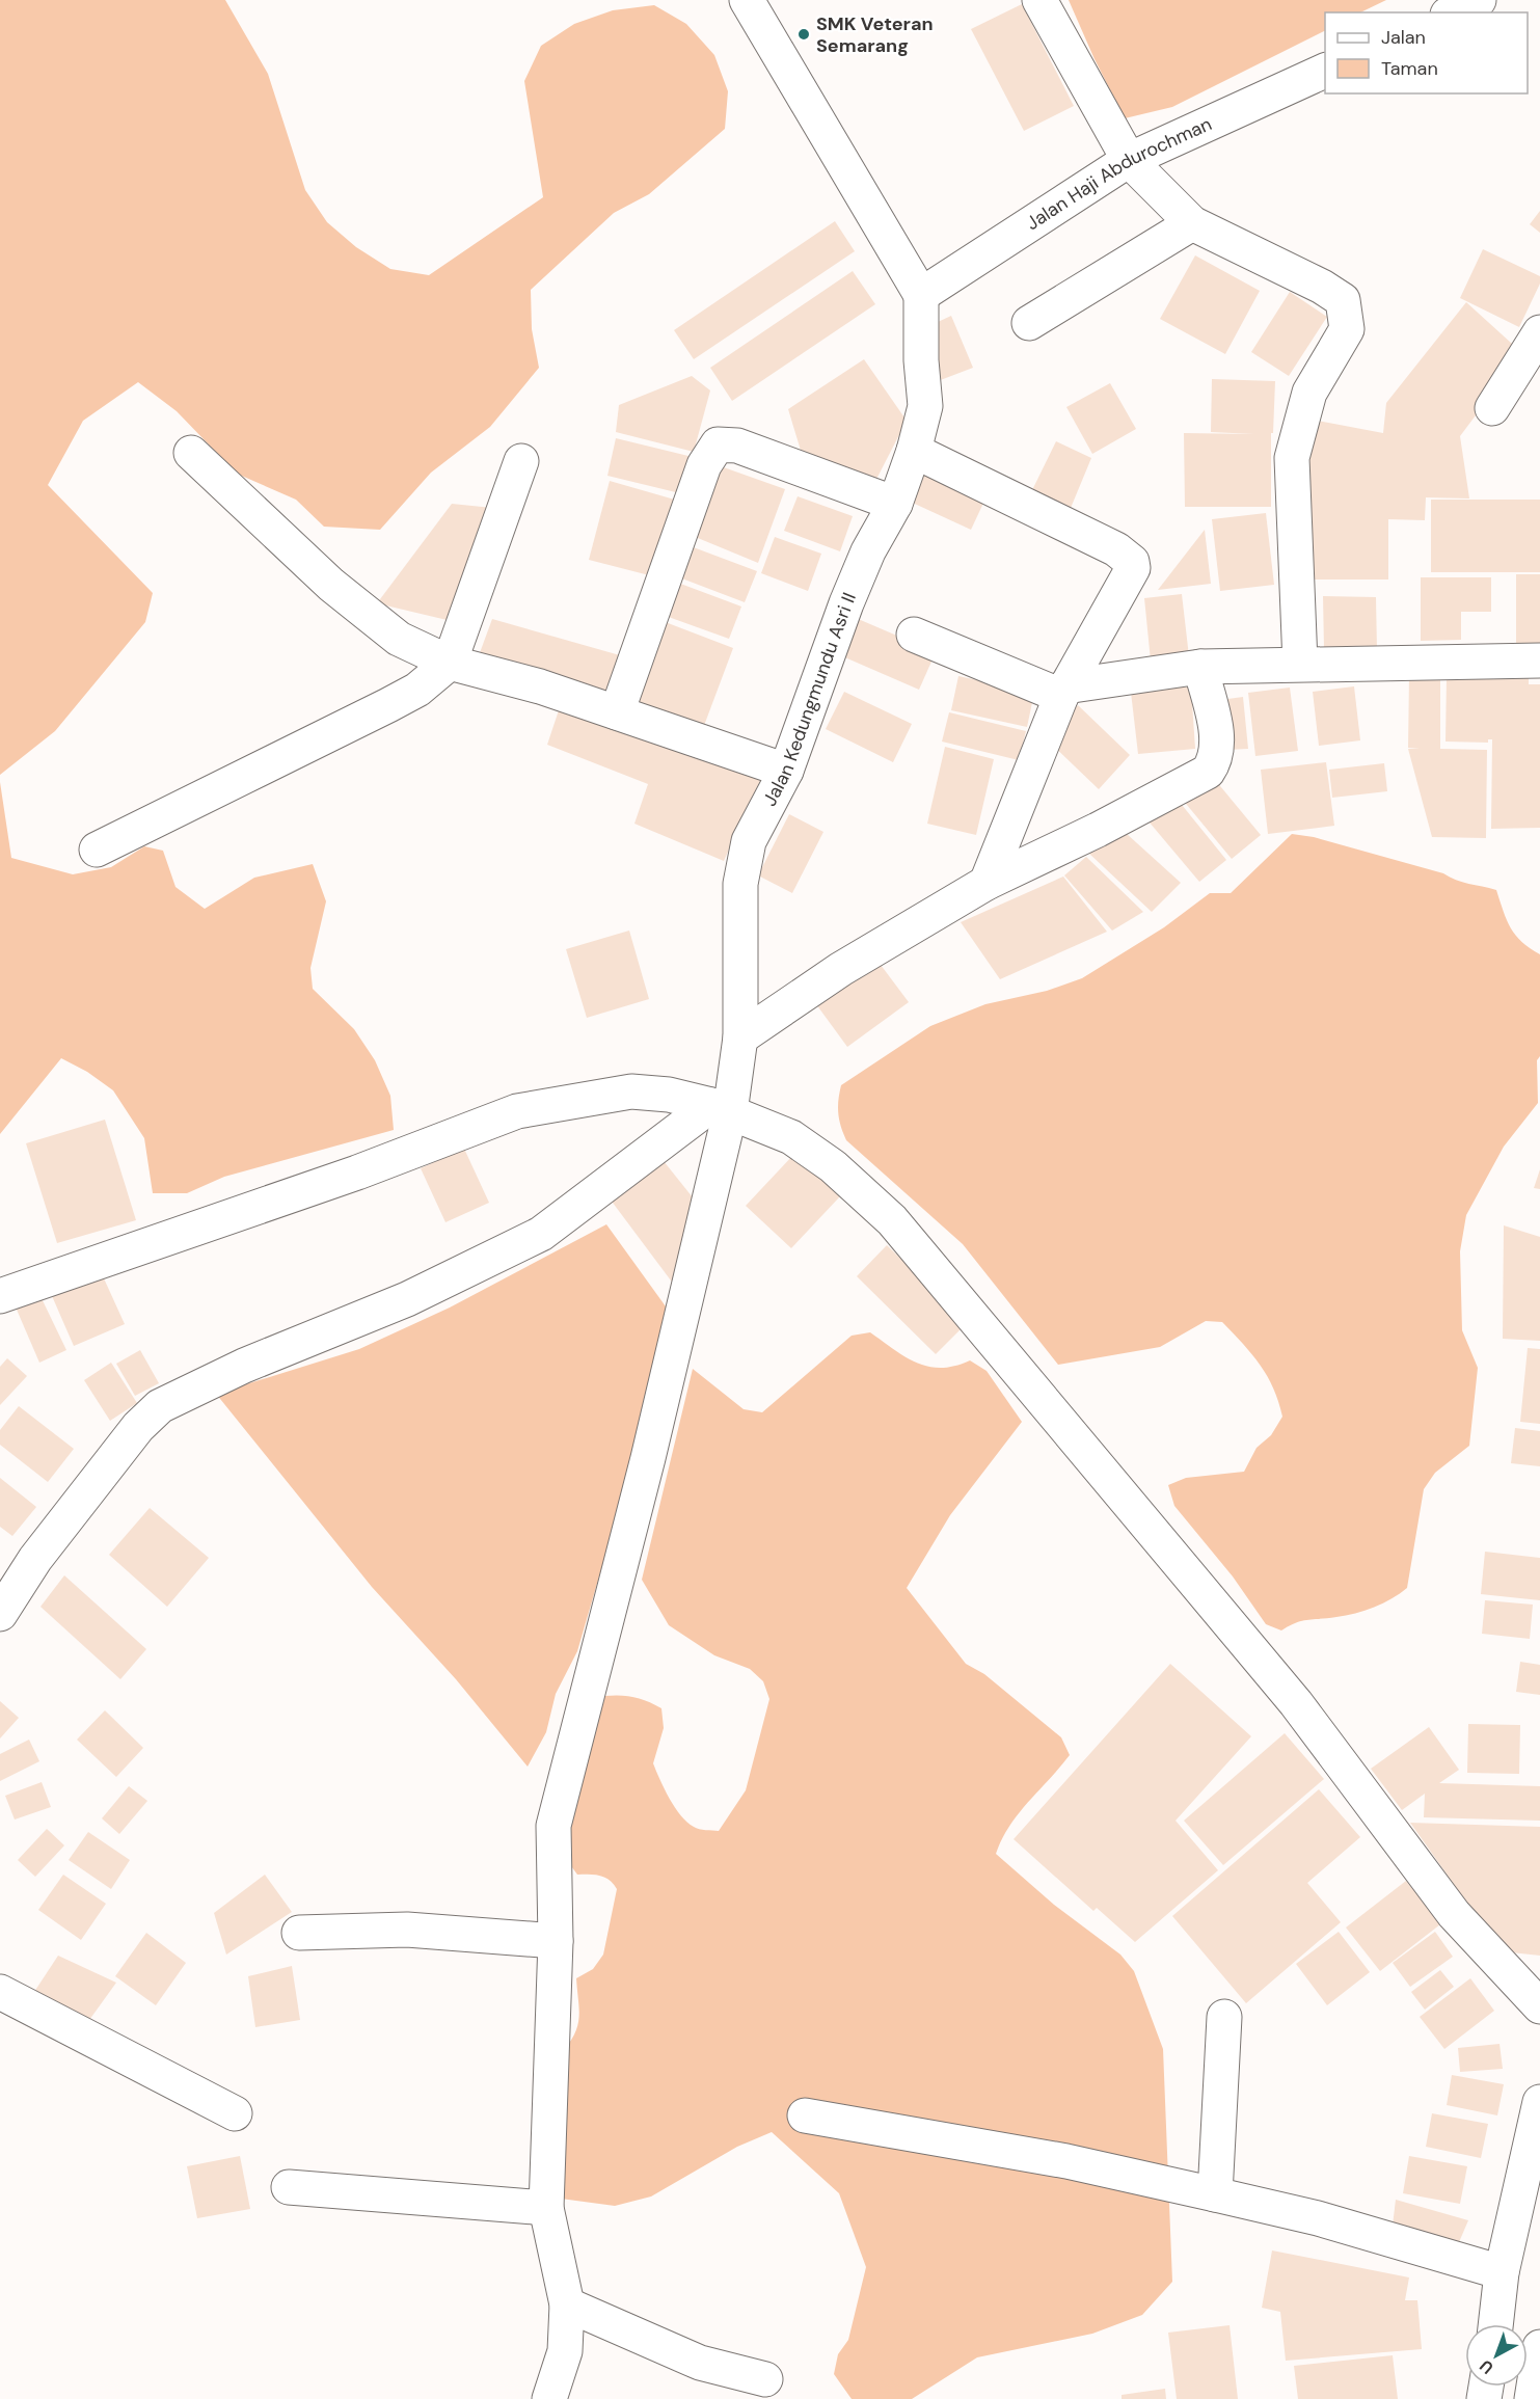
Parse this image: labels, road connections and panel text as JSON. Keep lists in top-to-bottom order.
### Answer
{
  "streets": {
    "street": ["Jalan Haji Abdurochman", "Jalan Kedungmundu Asri II"]
  },
  "crossings": [
    ["Jalan Haji Abdurochman", "Jalan Kedungmundu Asri II"]
  ],
  "places": ["SMK Veteran Semarang"],
  "legend": ["Jalan", "Taman"],
  "north": "bottom left"
}
